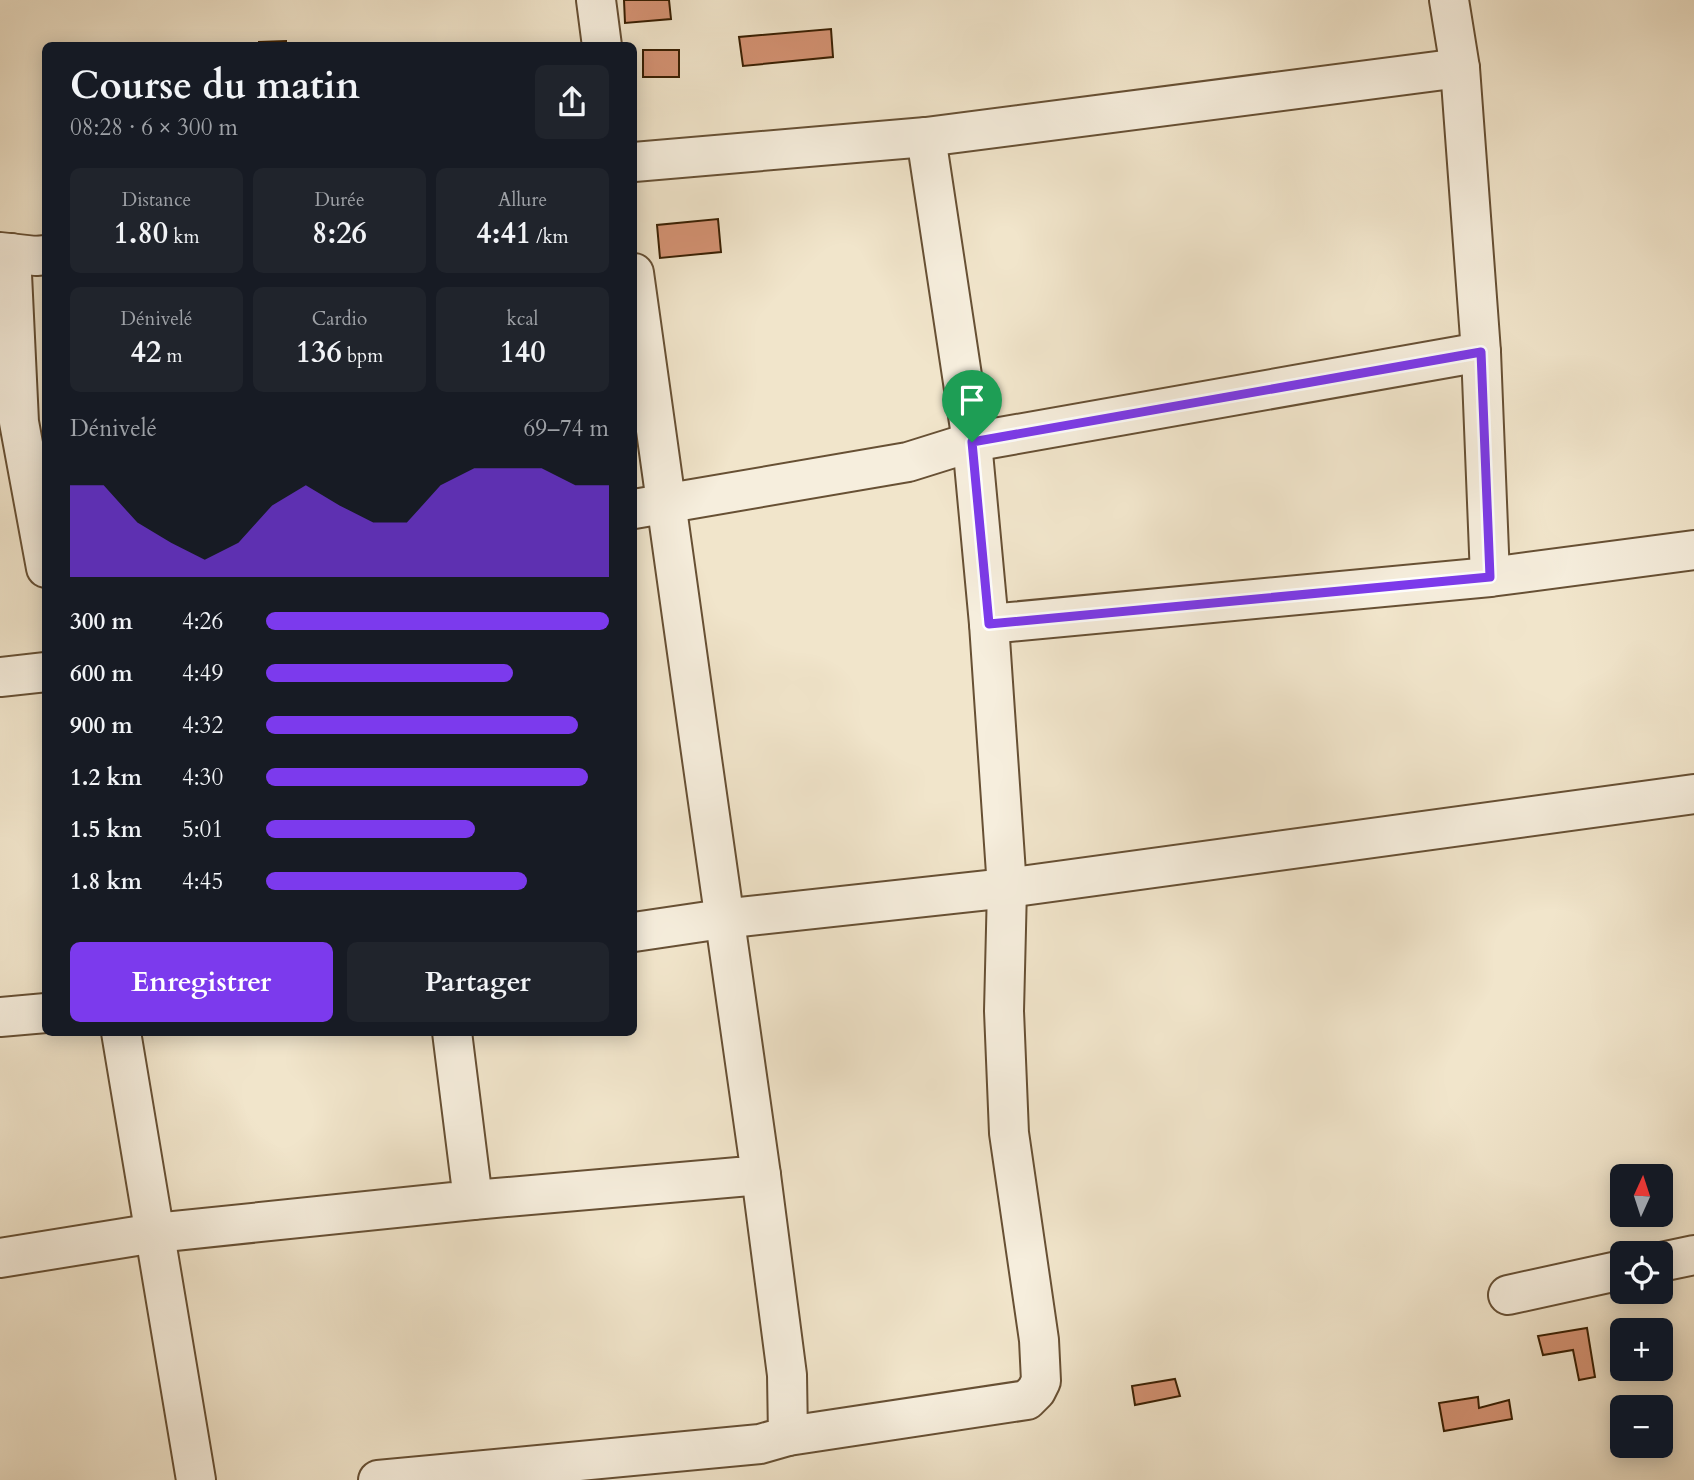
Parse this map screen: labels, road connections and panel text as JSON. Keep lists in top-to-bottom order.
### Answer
{
  "north": "top",
  "page": {
    "heading": ["Course du matin", "08:28 · 6 × 300 m"],
    "stats": [
      ["Distance", "1.80 km"],
      ["Durée", "8:26"],
      ["Allure", "4:41 /km"],
      ["Dénivelé", "42 m"],
      ["Cardio", "136 bpm"],
      ["kcal", "140"]
    ],
    "chart": ["Dénivelé", "69–74 m"],
    "list": [
      {
        "name": "300 m",
        "note": "4:26"
      },
      {
        "name": "600 m",
        "note": "4:49"
      },
      {
        "name": "900 m",
        "note": "4:32"
      },
      {
        "name": "1.2 km",
        "note": "4:30"
      },
      {
        "name": "1.5 km",
        "note": "5:01"
      },
      {
        "name": "1.8 km",
        "note": "4:45"
      }
    ],
    "buttons": ["Enregistrer", "Partager"],
    "map_buttons": ["+", "−"]
  }
}
